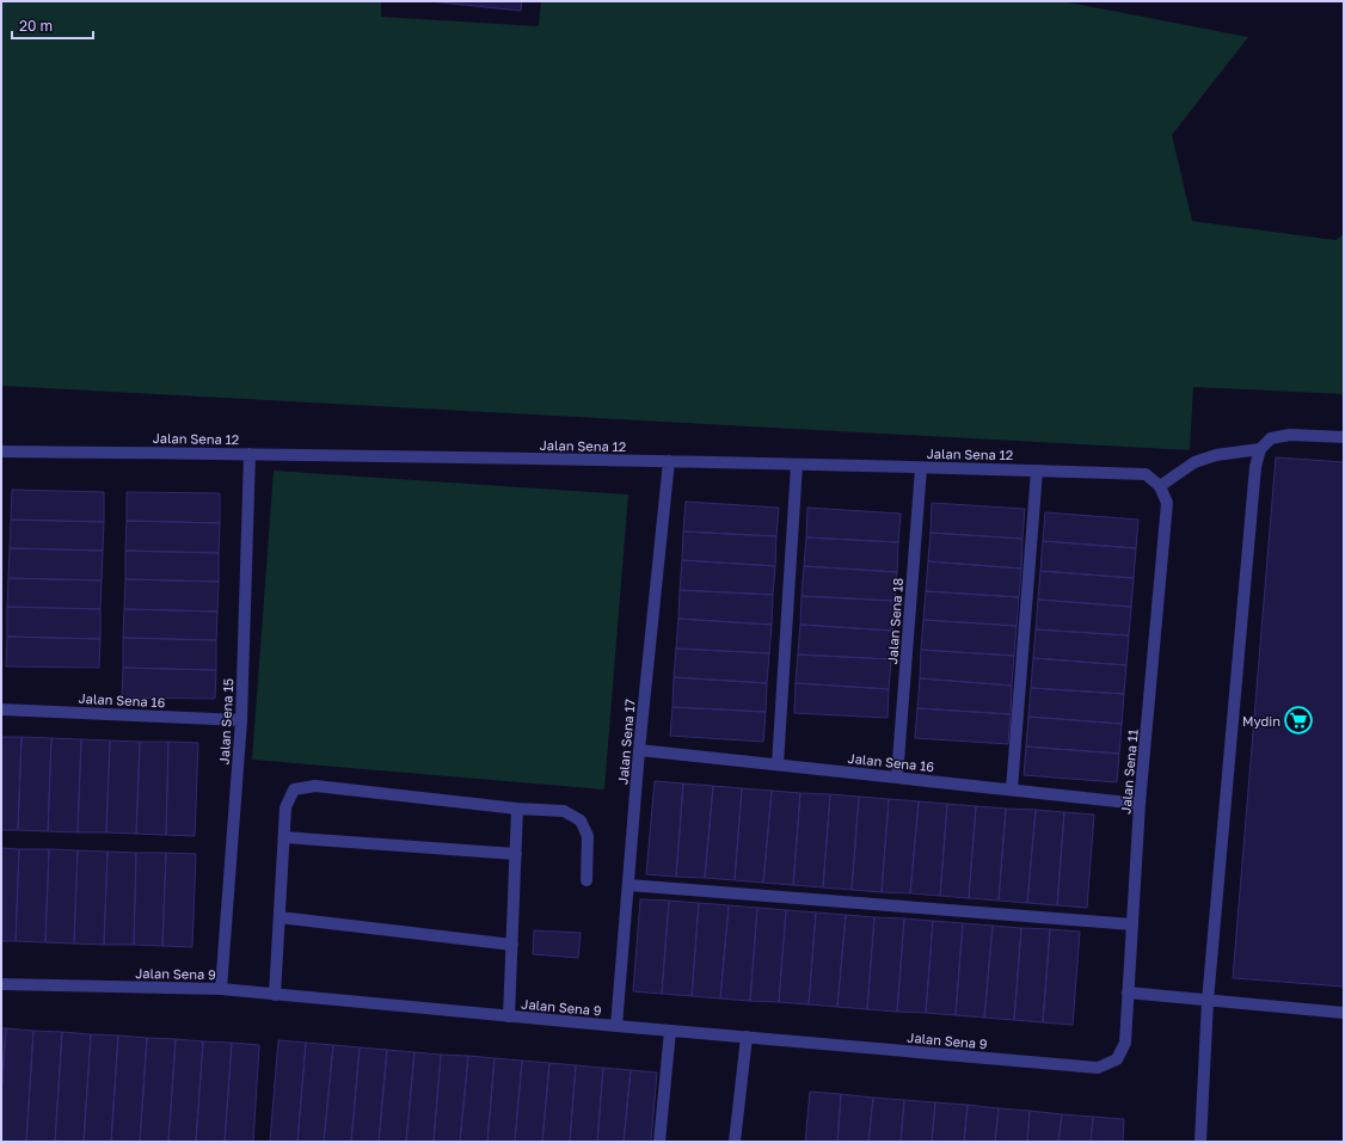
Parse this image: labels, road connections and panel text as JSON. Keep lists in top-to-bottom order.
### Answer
{
  "streets": {
    "street": [
      "Jalan Sena 12",
      "Jalan Sena 18",
      "Jalan Sena 16",
      "Jalan Sena 15",
      "Jalan Sena 17",
      "Jalan Sena 11",
      "Jalan Sena 9"
    ]
  },
  "crossings": [
    ["Jalan Sena 12", "Jalan Sena 18"],
    ["Jalan Sena 12", "Jalan Sena 15"],
    ["Jalan Sena 12", "Jalan Sena 17"],
    ["Jalan Sena 12", "Jalan Sena 11"],
    ["Jalan Sena 18", "Jalan Sena 16"],
    ["Jalan Sena 16", "Jalan Sena 15"],
    ["Jalan Sena 16", "Jalan Sena 17"],
    ["Jalan Sena 16", "Jalan Sena 11"],
    ["Jalan Sena 15", "Jalan Sena 9"],
    ["Jalan Sena 17", "Jalan Sena 9"],
    ["Jalan Sena 11", "Jalan Sena 9"]
  ],
  "places": {
    "supermarket": ["Mydin"]
  },
  "scale_bar": "20 m"
}
